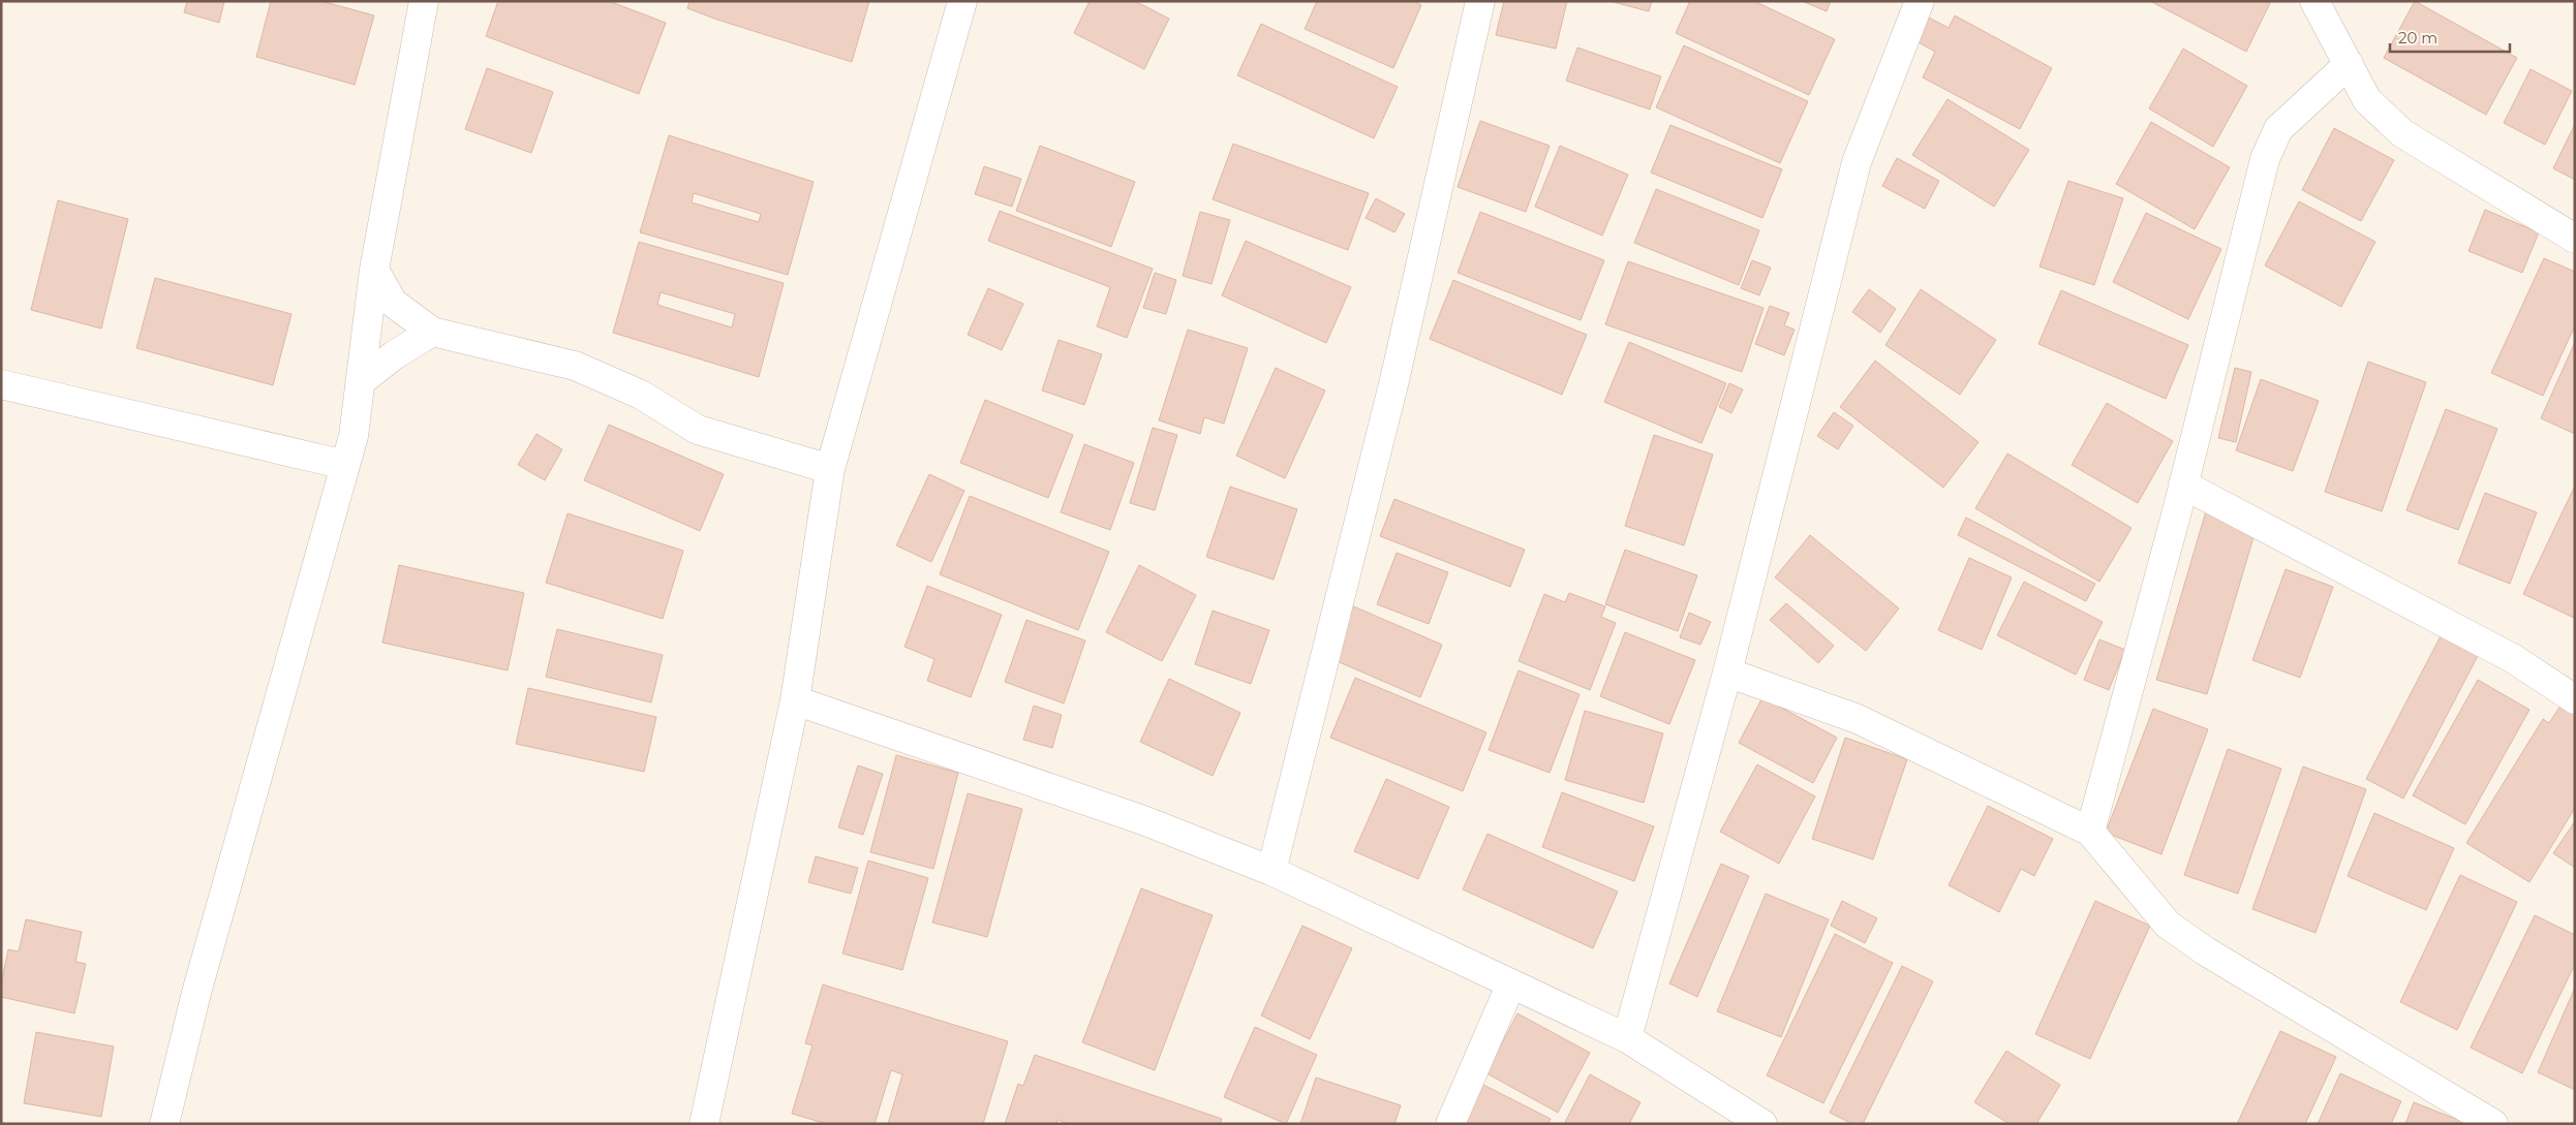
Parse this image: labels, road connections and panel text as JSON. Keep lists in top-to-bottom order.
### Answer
{
  "scale_bar": "20 m"
}
